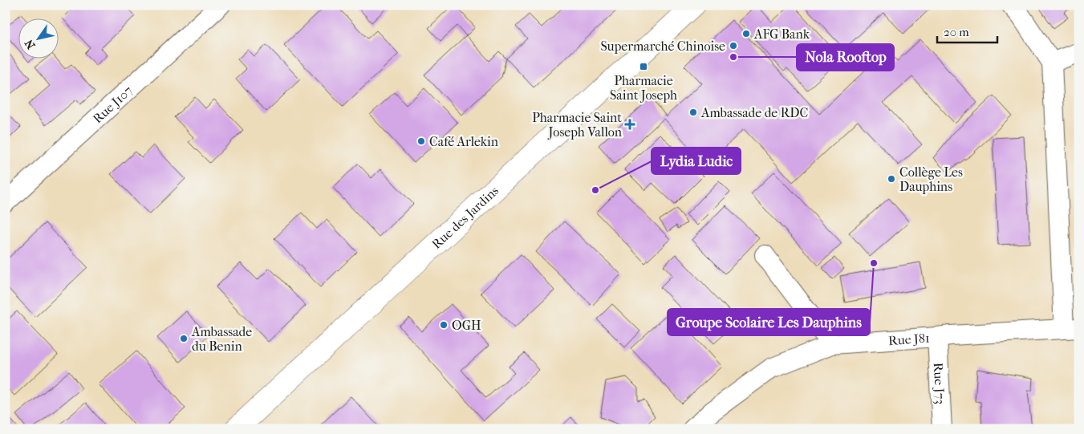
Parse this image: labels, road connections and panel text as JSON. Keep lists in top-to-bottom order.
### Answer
{
  "streets": {
    "main road": ["Rue des Jardins"],
    "street": ["Rue J107", "Rue J81", "Rue J73"]
  },
  "crossings": [
    ["Rue J81", "Rue J73"]
  ],
  "places": {
    "other": [
      "AFG Bank",
      "Supermarché Chinoise",
      "Nola Rooftop",
      "Ambassade de RDC",
      "Café Arlekin",
      "Collège Les Dauphins",
      "Lydia Ludic",
      "Groupe Scolaire Les Dauphins",
      "OGH",
      "Ambassade du Benin"
    ],
    "transit": ["Pharmacie Saint Joseph"],
    "health": ["Pharmacie Saint Joseph Vallon"]
  },
  "scale_bar": "20 m",
  "north": "bottom left"
}
